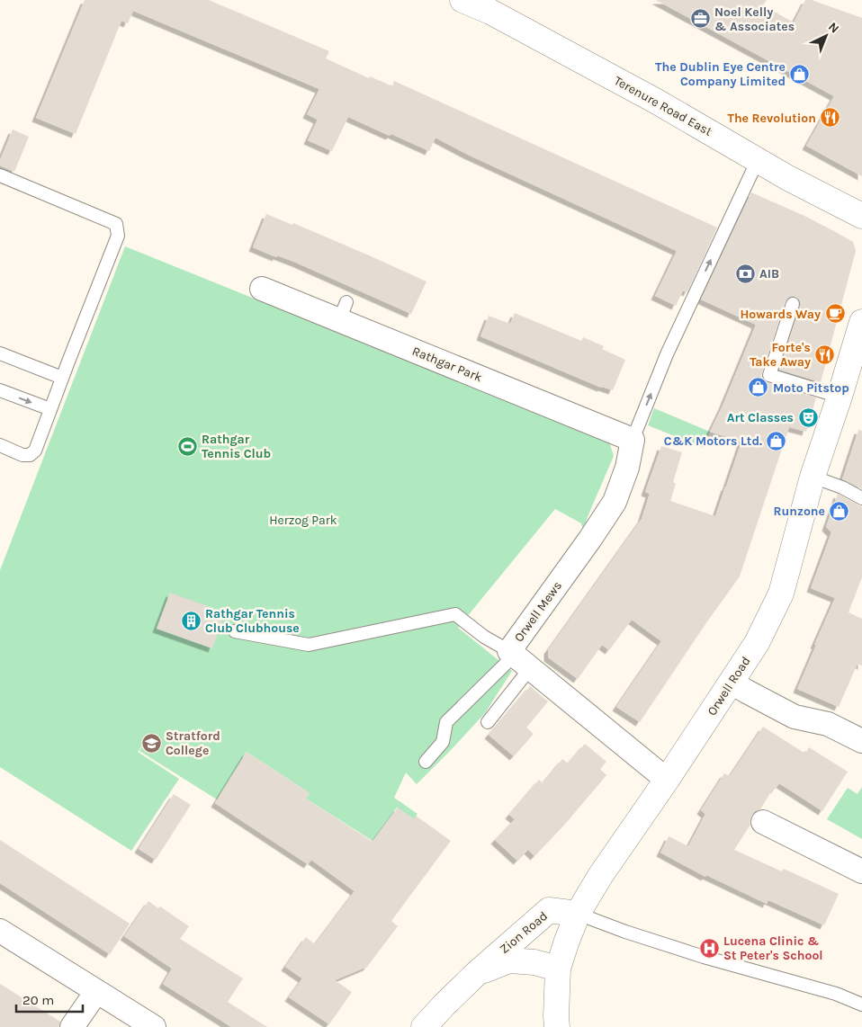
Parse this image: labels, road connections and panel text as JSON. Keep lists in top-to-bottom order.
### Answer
{
  "streets": {
    "street": [
      "Terenure Road East",
      "Rathgar Park",
      "Orwell Mews",
      "Orwell Road",
      "Zion Road"
    ]
  },
  "crossings": [
    ["Rathgar Park", "Orwell Mews"],
    ["Orwell Road", "Zion Road"]
  ],
  "parks": ["Herzog Park"],
  "places": {
    "office": ["Noel Kelly & Associates"],
    "shop": [
      "The Dublin Eye Centre Company Limited",
      "Moto Pitstop",
      "C&K Motors Ltd.",
      "Runzone"
    ],
    "restaurant": ["The Revolution", "Forte's Take Away"],
    "bank": ["AIB"],
    "cafe": ["Howards Way"],
    "theatre": ["Art Classes"],
    "sports": ["Rathgar Tennis Club"],
    "building": ["Rathgar Tennis Club Clubhouse"],
    "school or university": ["Stratford College"],
    "hospital": ["Lucena Clinic & St Peter's School"]
  },
  "scale_bar": "20 m",
  "north": "top right"
}
